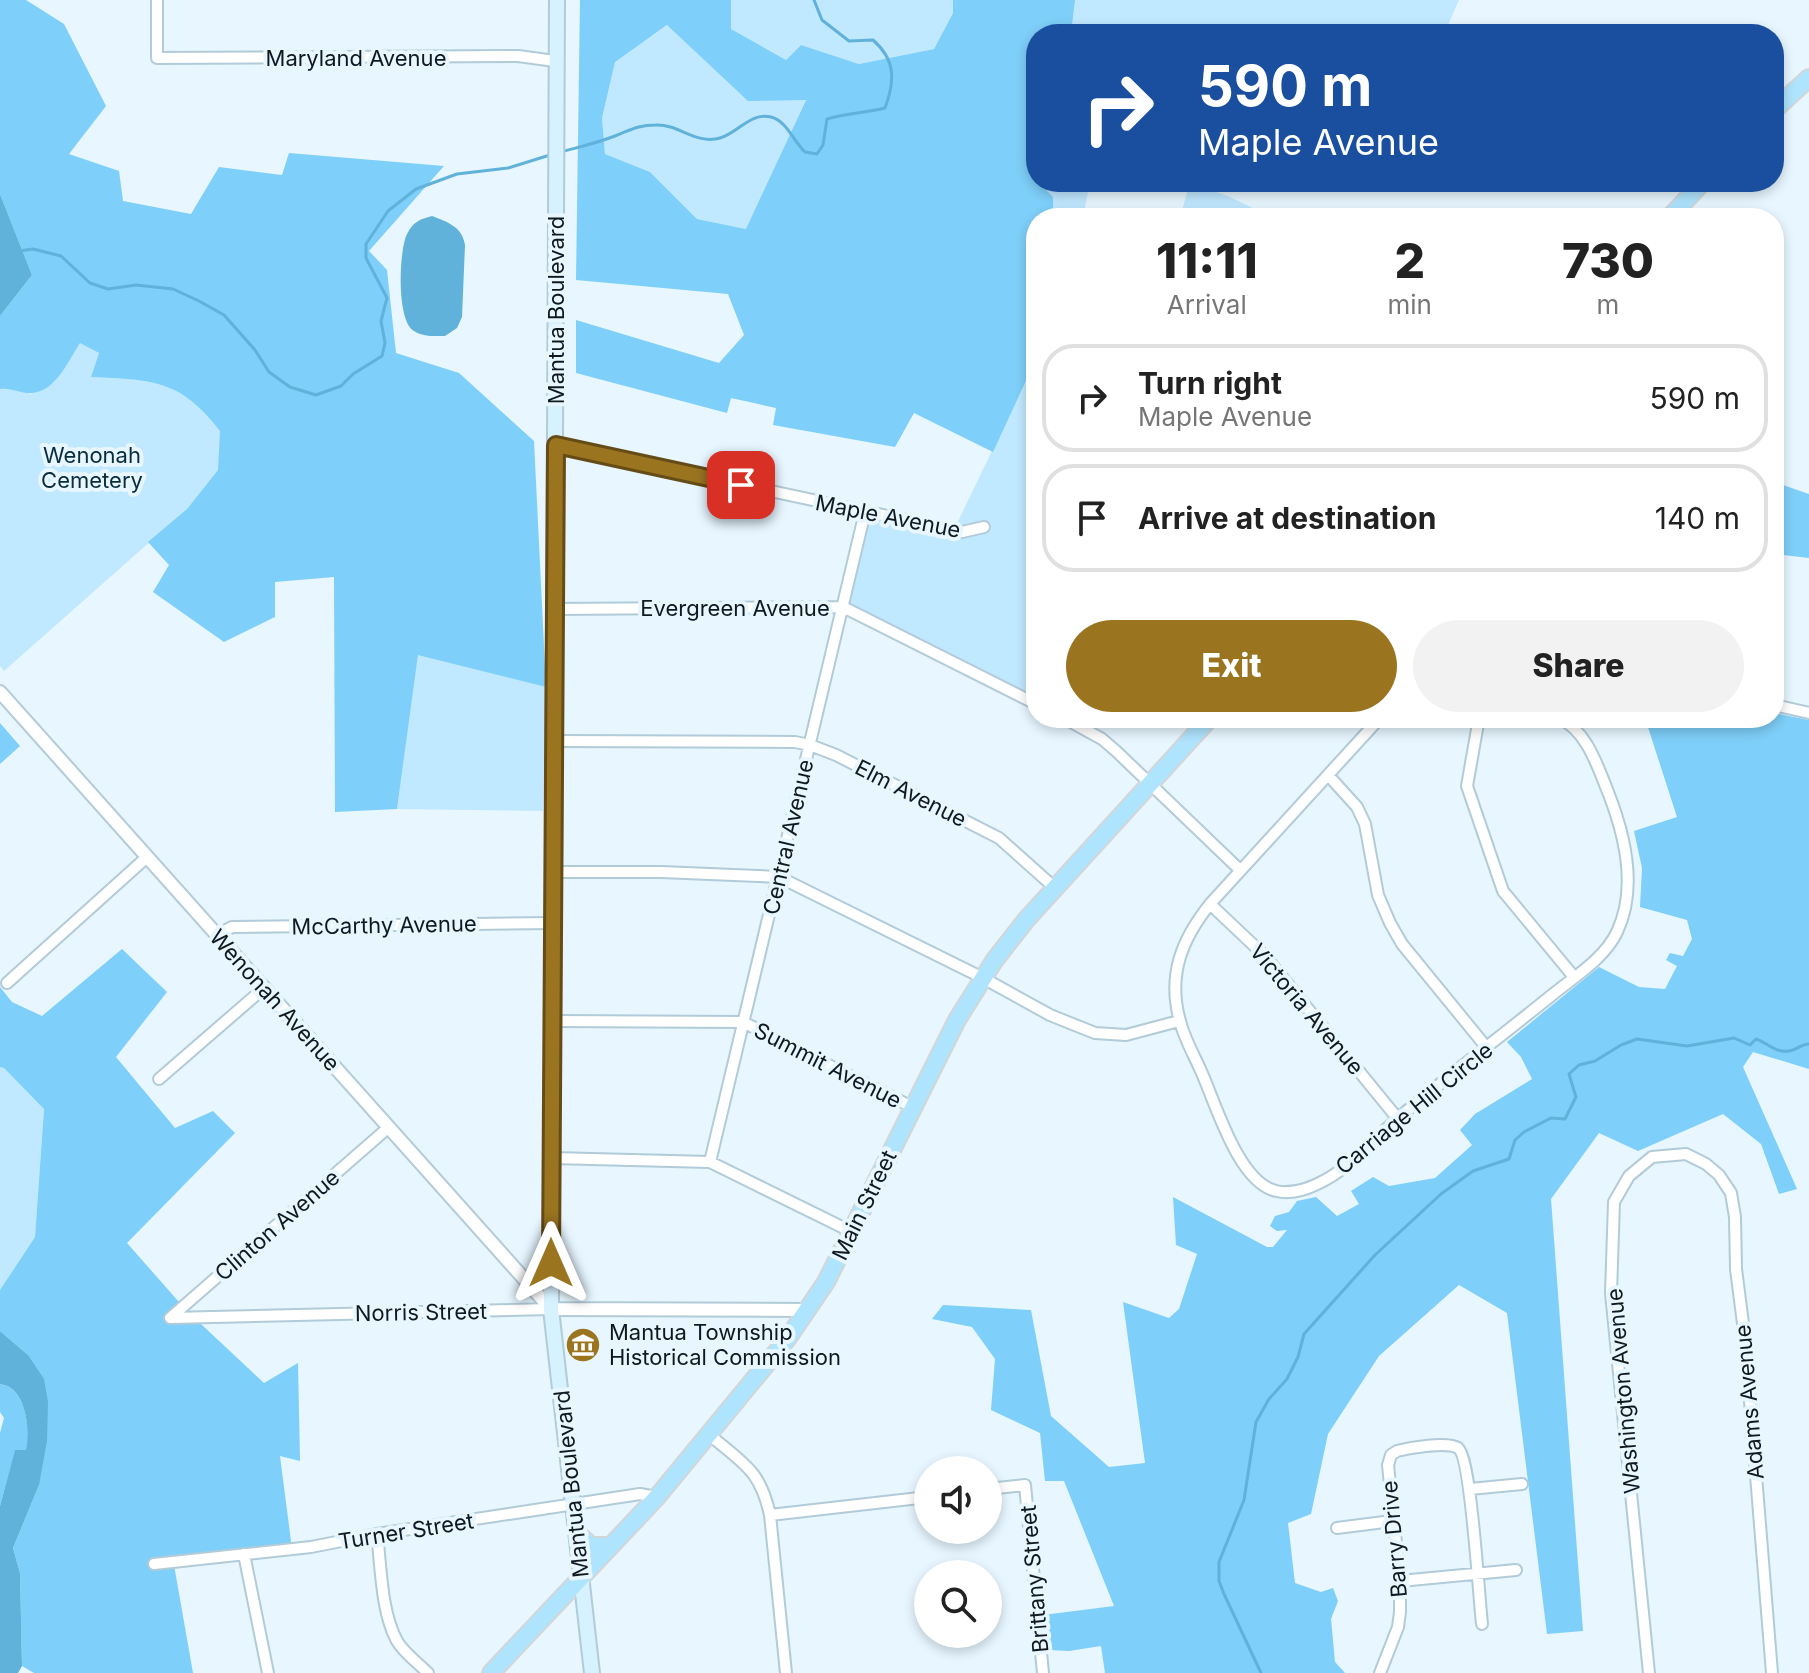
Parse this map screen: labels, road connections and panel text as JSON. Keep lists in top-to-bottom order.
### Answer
{
  "streets": {
    "main road": ["Mantua Boulevard", "Main Street"],
    "street": [
      "Maryland Avenue",
      "Maple Avenue",
      "Evergreen Avenue",
      "Elm Avenue",
      "Central Avenue",
      "McCarthy Avenue",
      "Wenonah Avenue",
      "Victoria Avenue",
      "Summit Avenue",
      "Carriage Hill Circle",
      "Clinton Avenue",
      "Norris Street",
      "Washington Avenue",
      "Adams Avenue",
      "Turner Street",
      "Barry Drive",
      "Brittany Street"
    ]
  },
  "crossings": [
    ["Maryland Avenue", "Mantua Boulevard"],
    ["Mantua Boulevard", "Maple Avenue"],
    ["Mantua Boulevard", "Evergreen Avenue"],
    ["Mantua Boulevard", "Elm Avenue"],
    ["Mantua Boulevard", "McCarthy Avenue"],
    ["Mantua Boulevard", "Wenonah Avenue"],
    ["Mantua Boulevard", "Summit Avenue"],
    ["Mantua Boulevard", "Main Street"],
    ["Mantua Boulevard", "Norris Street"],
    ["Mantua Boulevard", "Turner Street"],
    ["Maple Avenue", "Central Avenue"],
    ["Evergreen Avenue", "Central Avenue"],
    ["Elm Avenue", "Central Avenue"],
    ["Elm Avenue", "Main Street"],
    ["Central Avenue", "Summit Avenue"],
    ["McCarthy Avenue", "Wenonah Avenue"],
    ["Wenonah Avenue", "Clinton Avenue"],
    ["Wenonah Avenue", "Norris Street"],
    ["Victoria Avenue", "Carriage Hill Circle"],
    ["Summit Avenue", "Main Street"],
    ["Main Street", "Norris Street"],
    ["Main Street", "Turner Street"],
    ["Clinton Avenue", "Norris Street"],
    ["Washington Avenue", "Adams Avenue"]
  ],
  "parks": ["Wenonah Cemetery"],
  "places": {
    "museum": ["Mantua Township Historical Commission"]
  },
  "page": {
    "turn": ["590 m", "Maple Avenue"],
    "eta": [
      "11:11",
      "Arrival",
      "2",
      "min",
      "730",
      "m"
    ],
    "list": [
      {
        "name": "Turn right",
        "note": "Maple Avenue",
        "value": "590 m"
      },
      {
        "name": "Arrive at destination",
        "value": "140 m"
      }
    ],
    "buttons": ["Exit", "Share"]
  }
}
